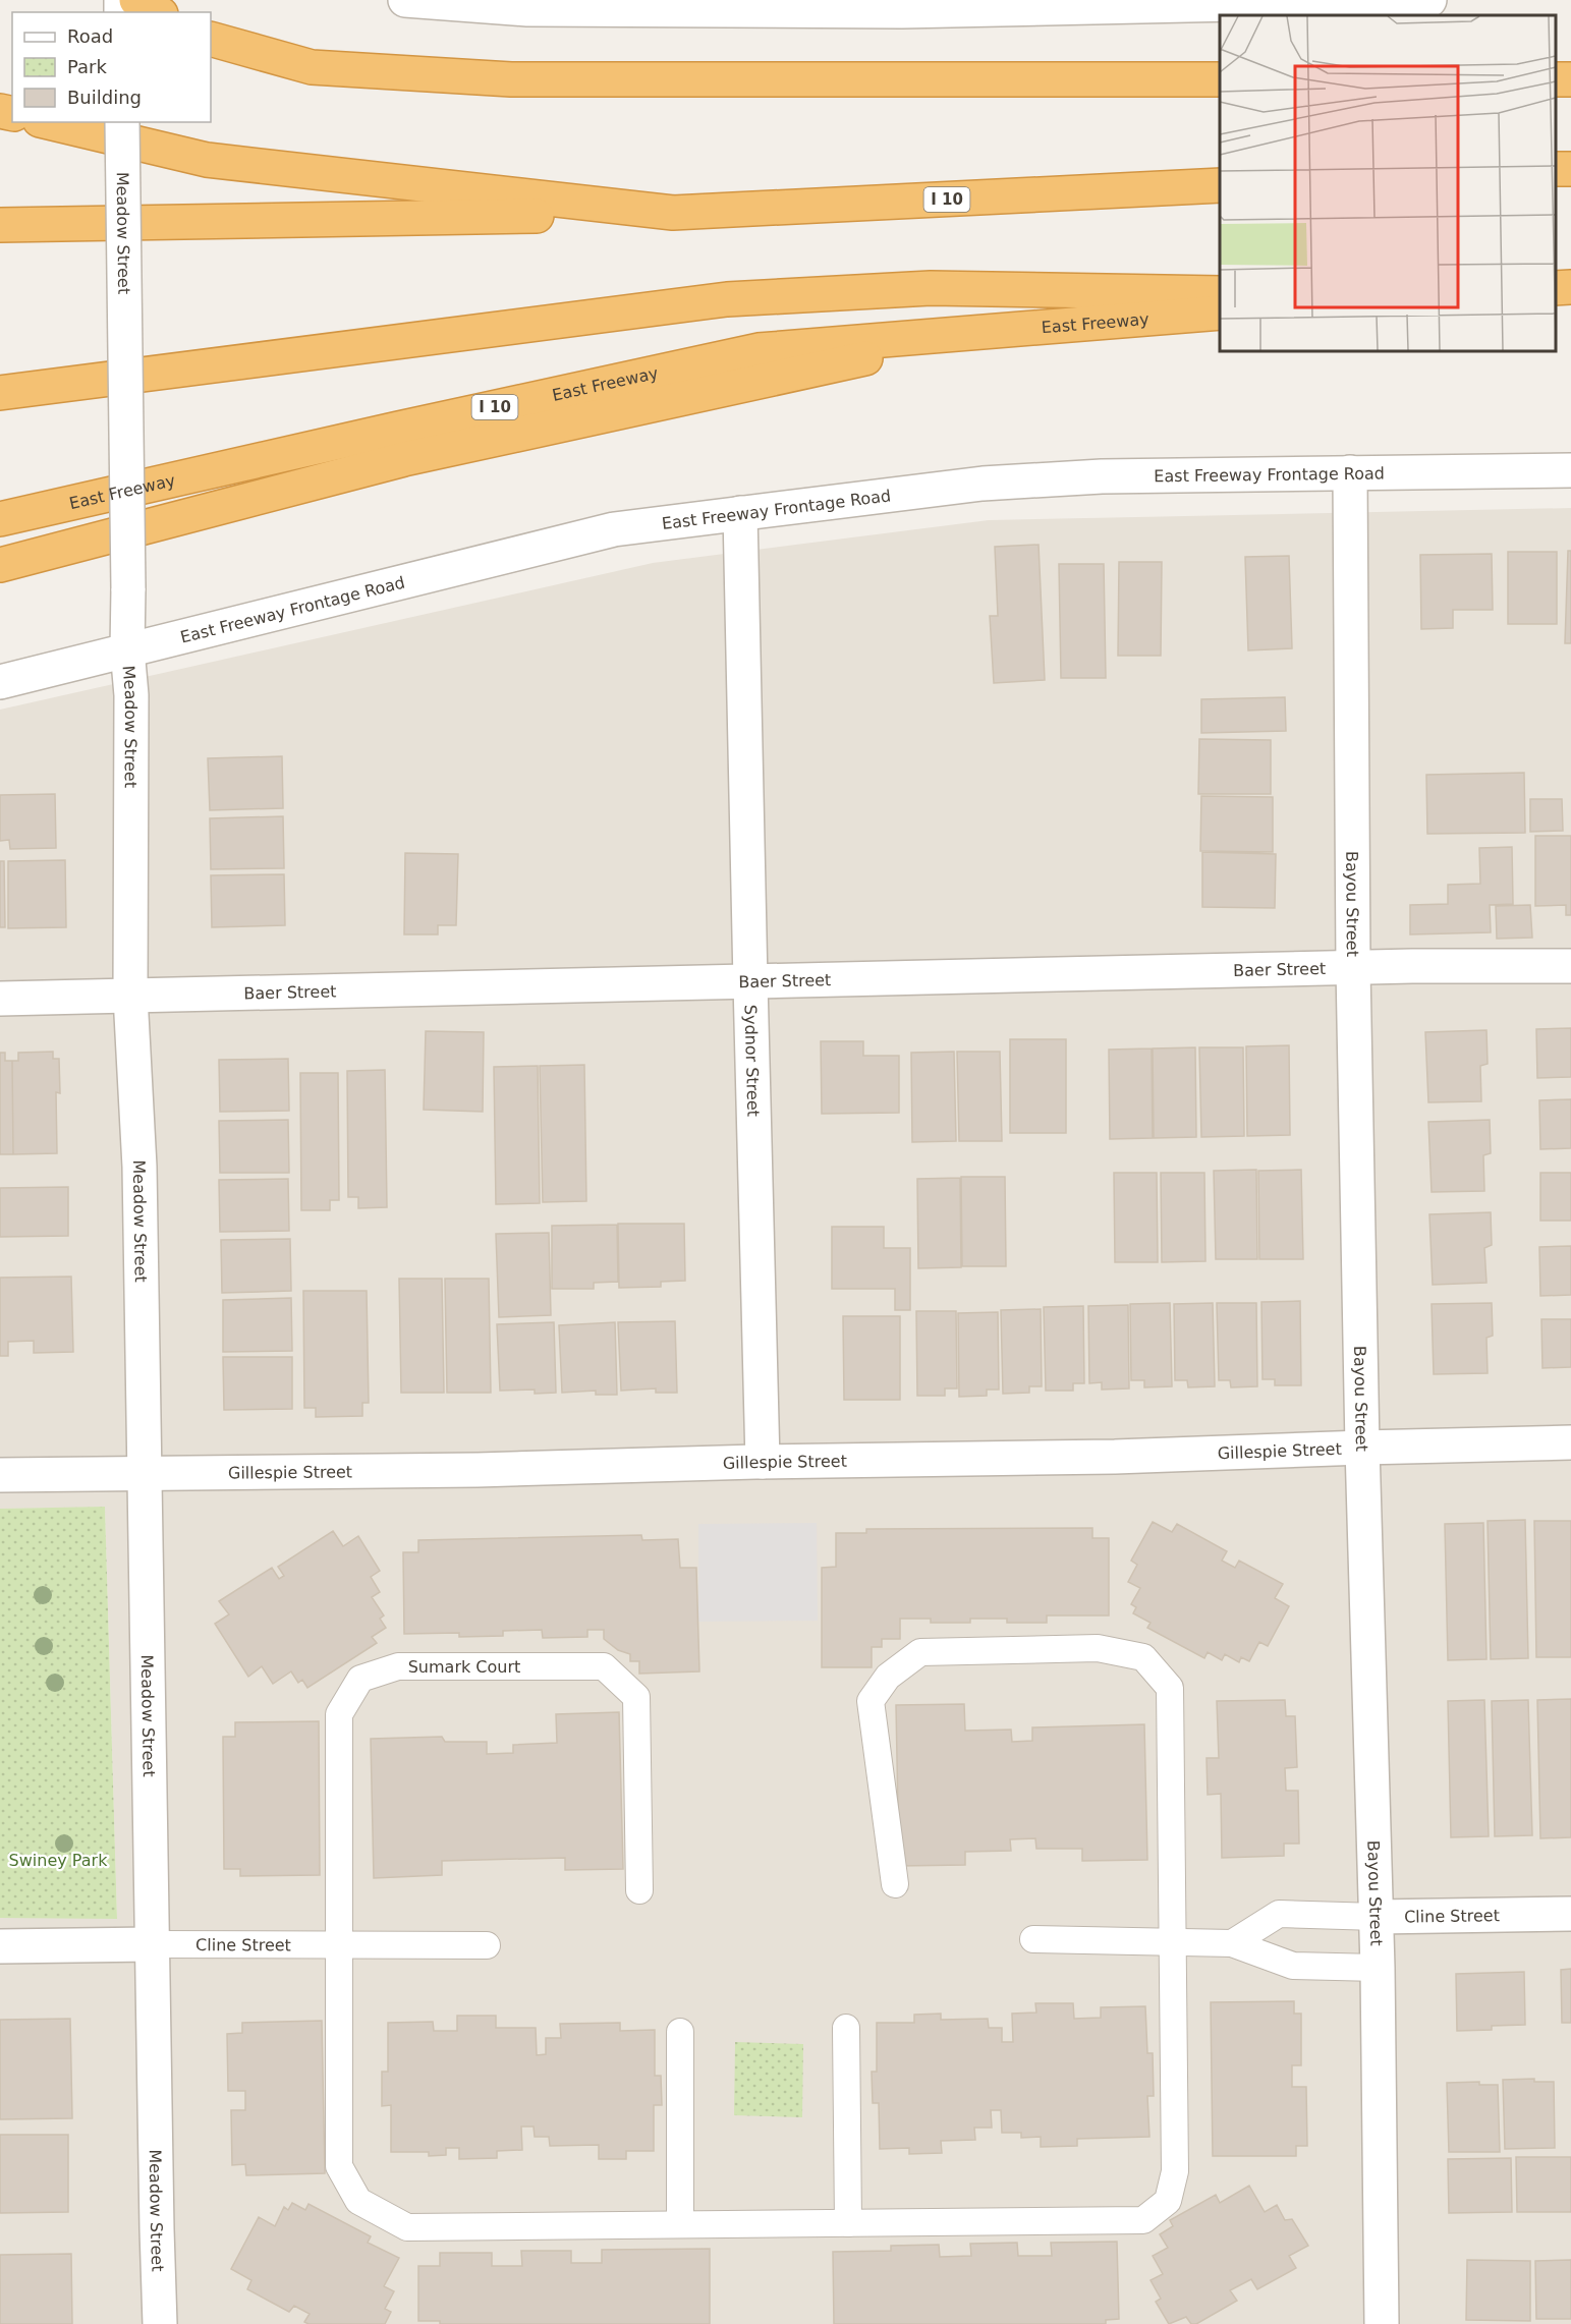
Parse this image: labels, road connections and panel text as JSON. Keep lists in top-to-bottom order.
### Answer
{
  "streets": {
    "highway": ["I 10", "East Freeway"],
    "street": [
      "Meadow Street",
      "East Freeway Frontage Road",
      "Bayou Street",
      "Baer Street",
      "Sydnor Street",
      "Gillespie Street",
      "Cline Street"
    ],
    "lane": ["Sumark Court"]
  },
  "crossings": [
    ["Meadow Street", "East Freeway Frontage Road"],
    ["Meadow Street", "Baer Street"],
    ["Meadow Street", "Gillespie Street"],
    ["Meadow Street", "Cline Street"],
    ["East Freeway Frontage Road", "Bayou Street"],
    ["East Freeway Frontage Road", "Sydnor Street"],
    ["Bayou Street", "Baer Street"],
    ["Bayou Street", "Gillespie Street"],
    ["Bayou Street", "Cline Street"],
    ["Baer Street", "Sydnor Street"],
    ["Sydnor Street", "Gillespie Street"],
    ["Sumark Court", "Cline Street"]
  ],
  "parks": ["Swiney Park"],
  "legend": ["Road", "Park", "Building"]
}
